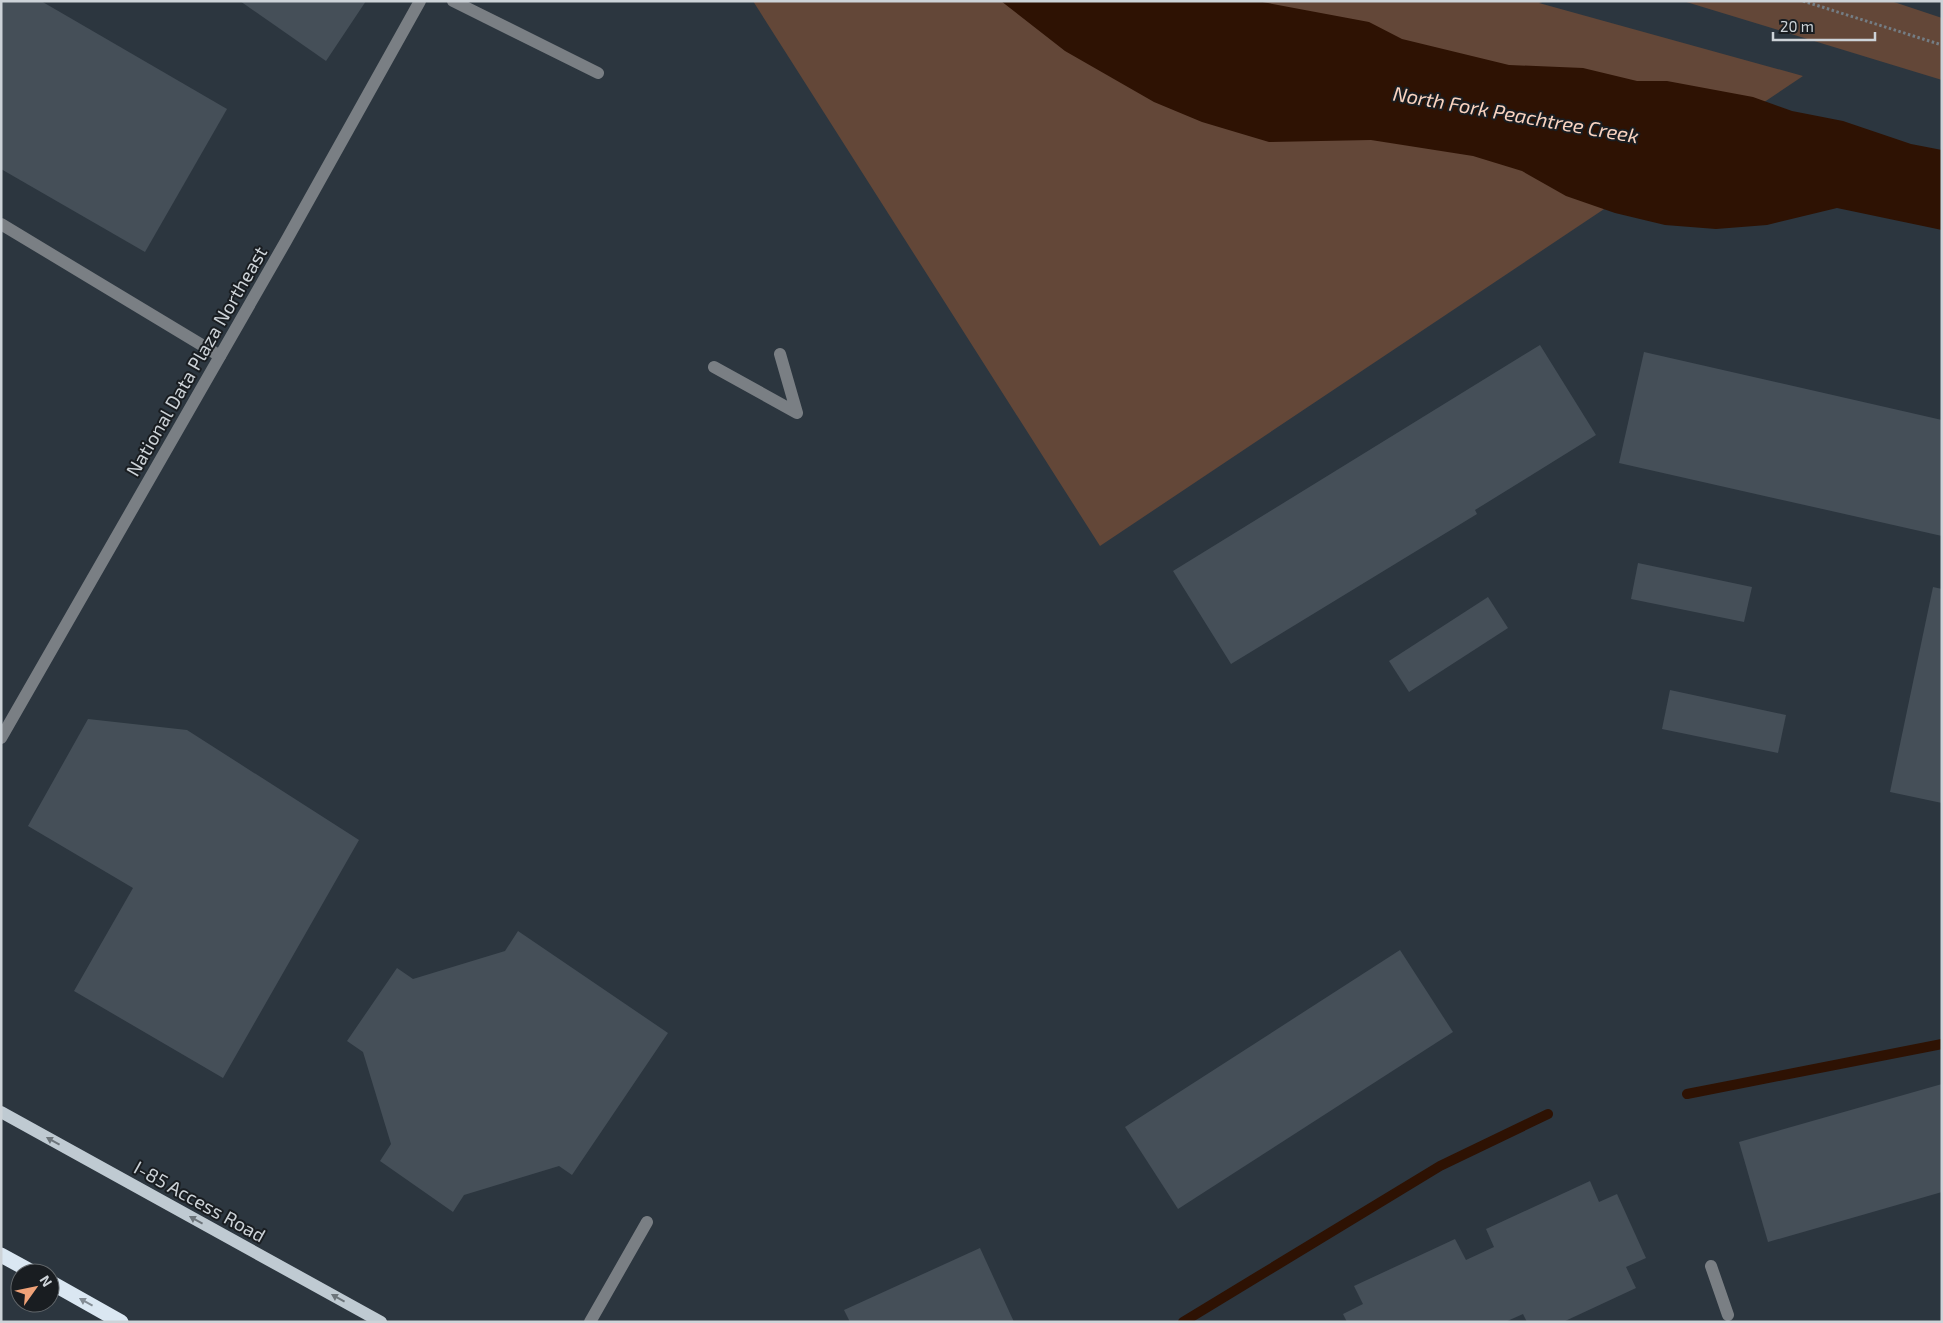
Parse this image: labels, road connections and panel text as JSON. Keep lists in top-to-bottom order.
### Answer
{
  "streets": {
    "main road": ["I-85 Access Road"],
    "street": ["National Data Plaza Northeast"]
  },
  "one_way": ["I-85 Access Road"],
  "water": ["North Fork Peachtree Creek"],
  "scale_bar": "20 m",
  "north": "top right"
}
